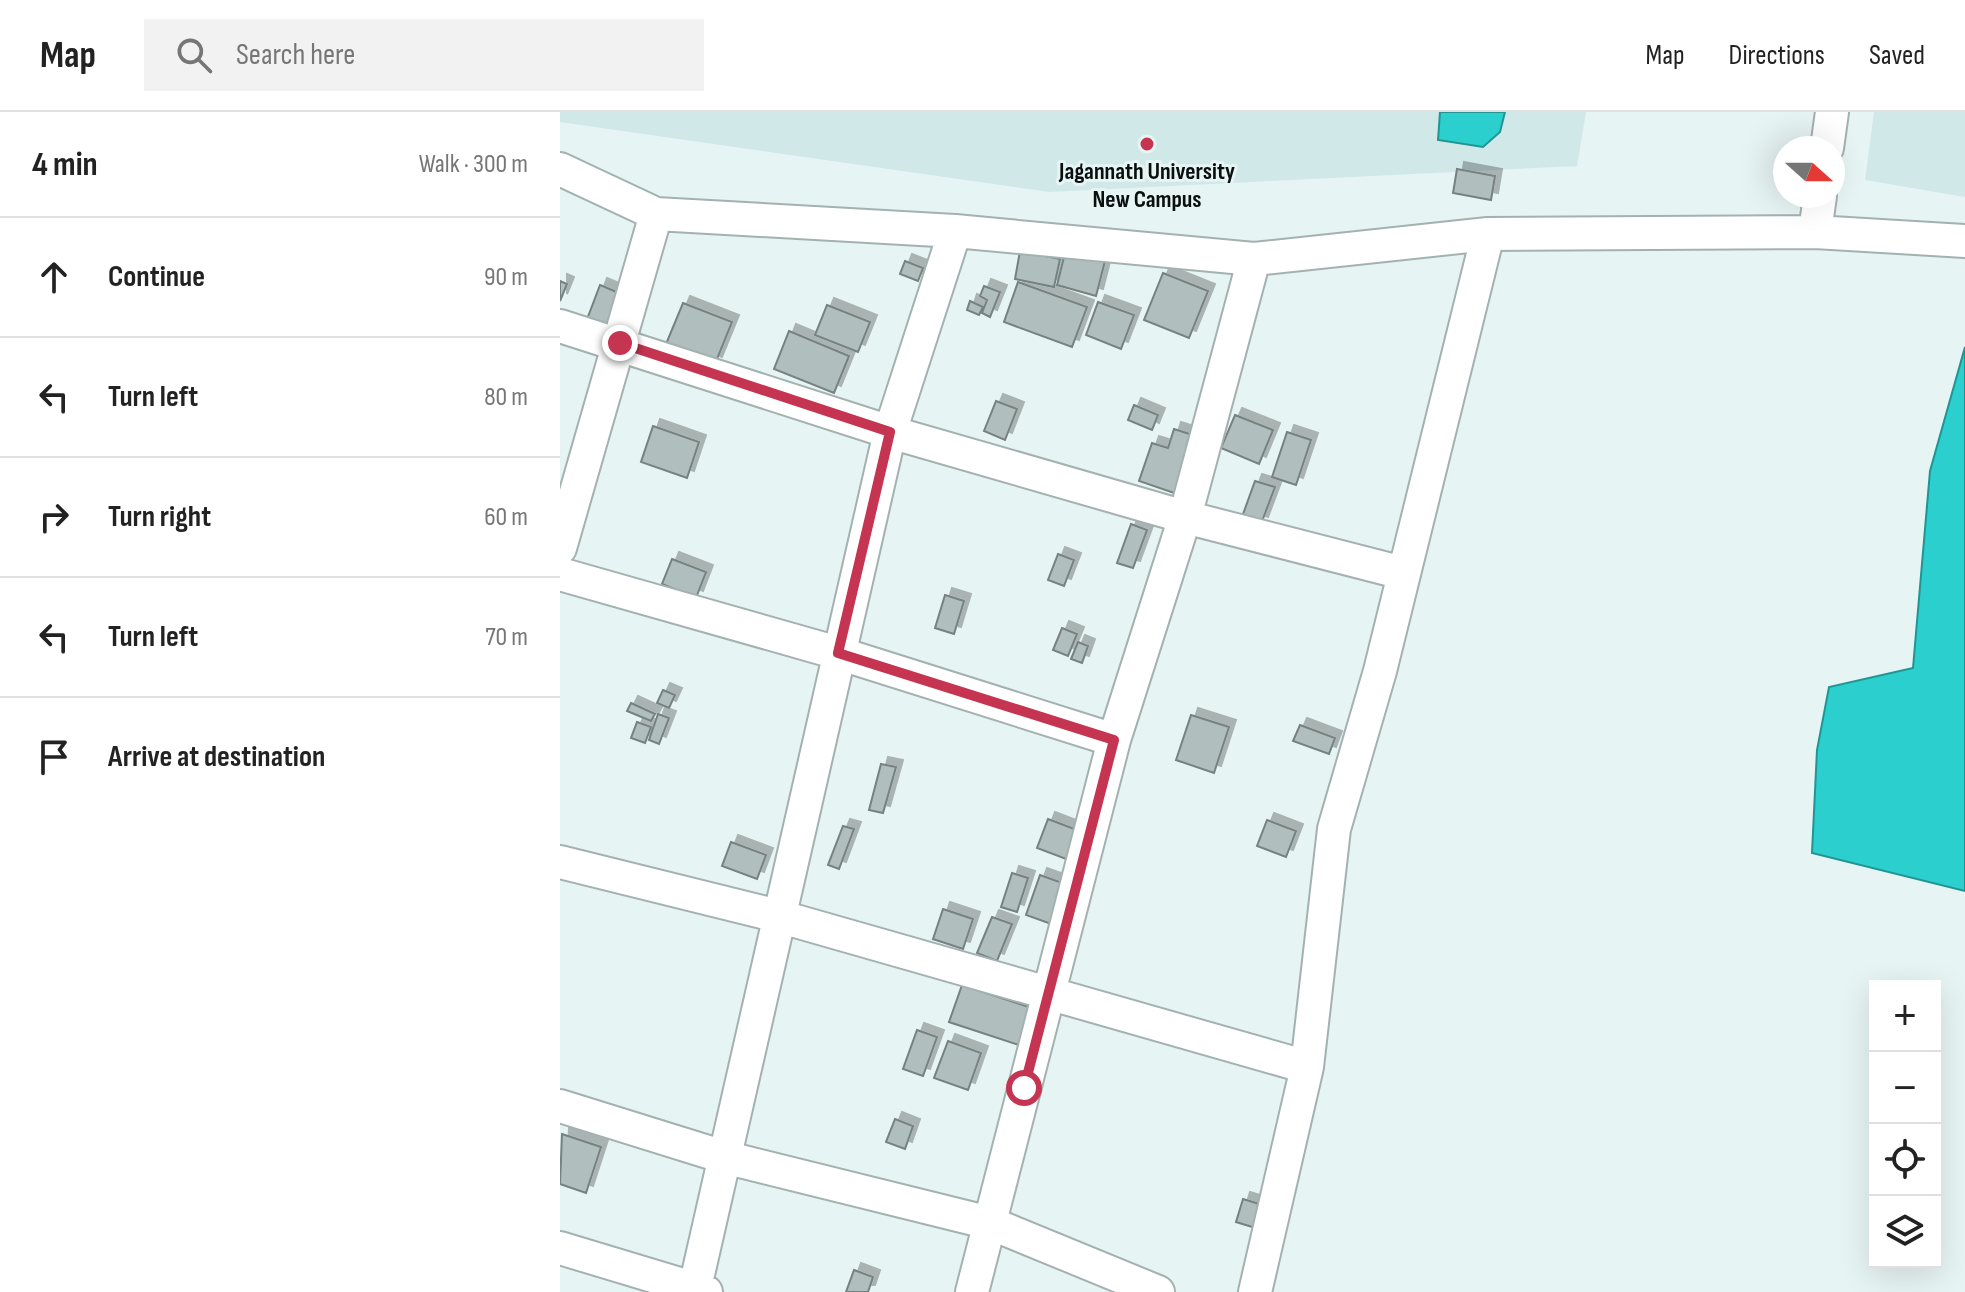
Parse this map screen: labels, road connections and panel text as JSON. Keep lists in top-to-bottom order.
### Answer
{
  "places": ["Jagannath University New Campus"],
  "north": "right",
  "page": {
    "header": "Map",
    "search": "Search here",
    "nav": ["Map", "Directions", "Saved"],
    "heading": ["4 min", "Walk · 300 m"],
    "list": [
      ["Continue", "90 m"],
      ["Turn left", "80 m"],
      ["Turn right", "60 m"],
      ["Turn left", "70 m"],
      "Arrive at destination"
    ],
    "map_buttons": ["+", "−"]
  }
}
